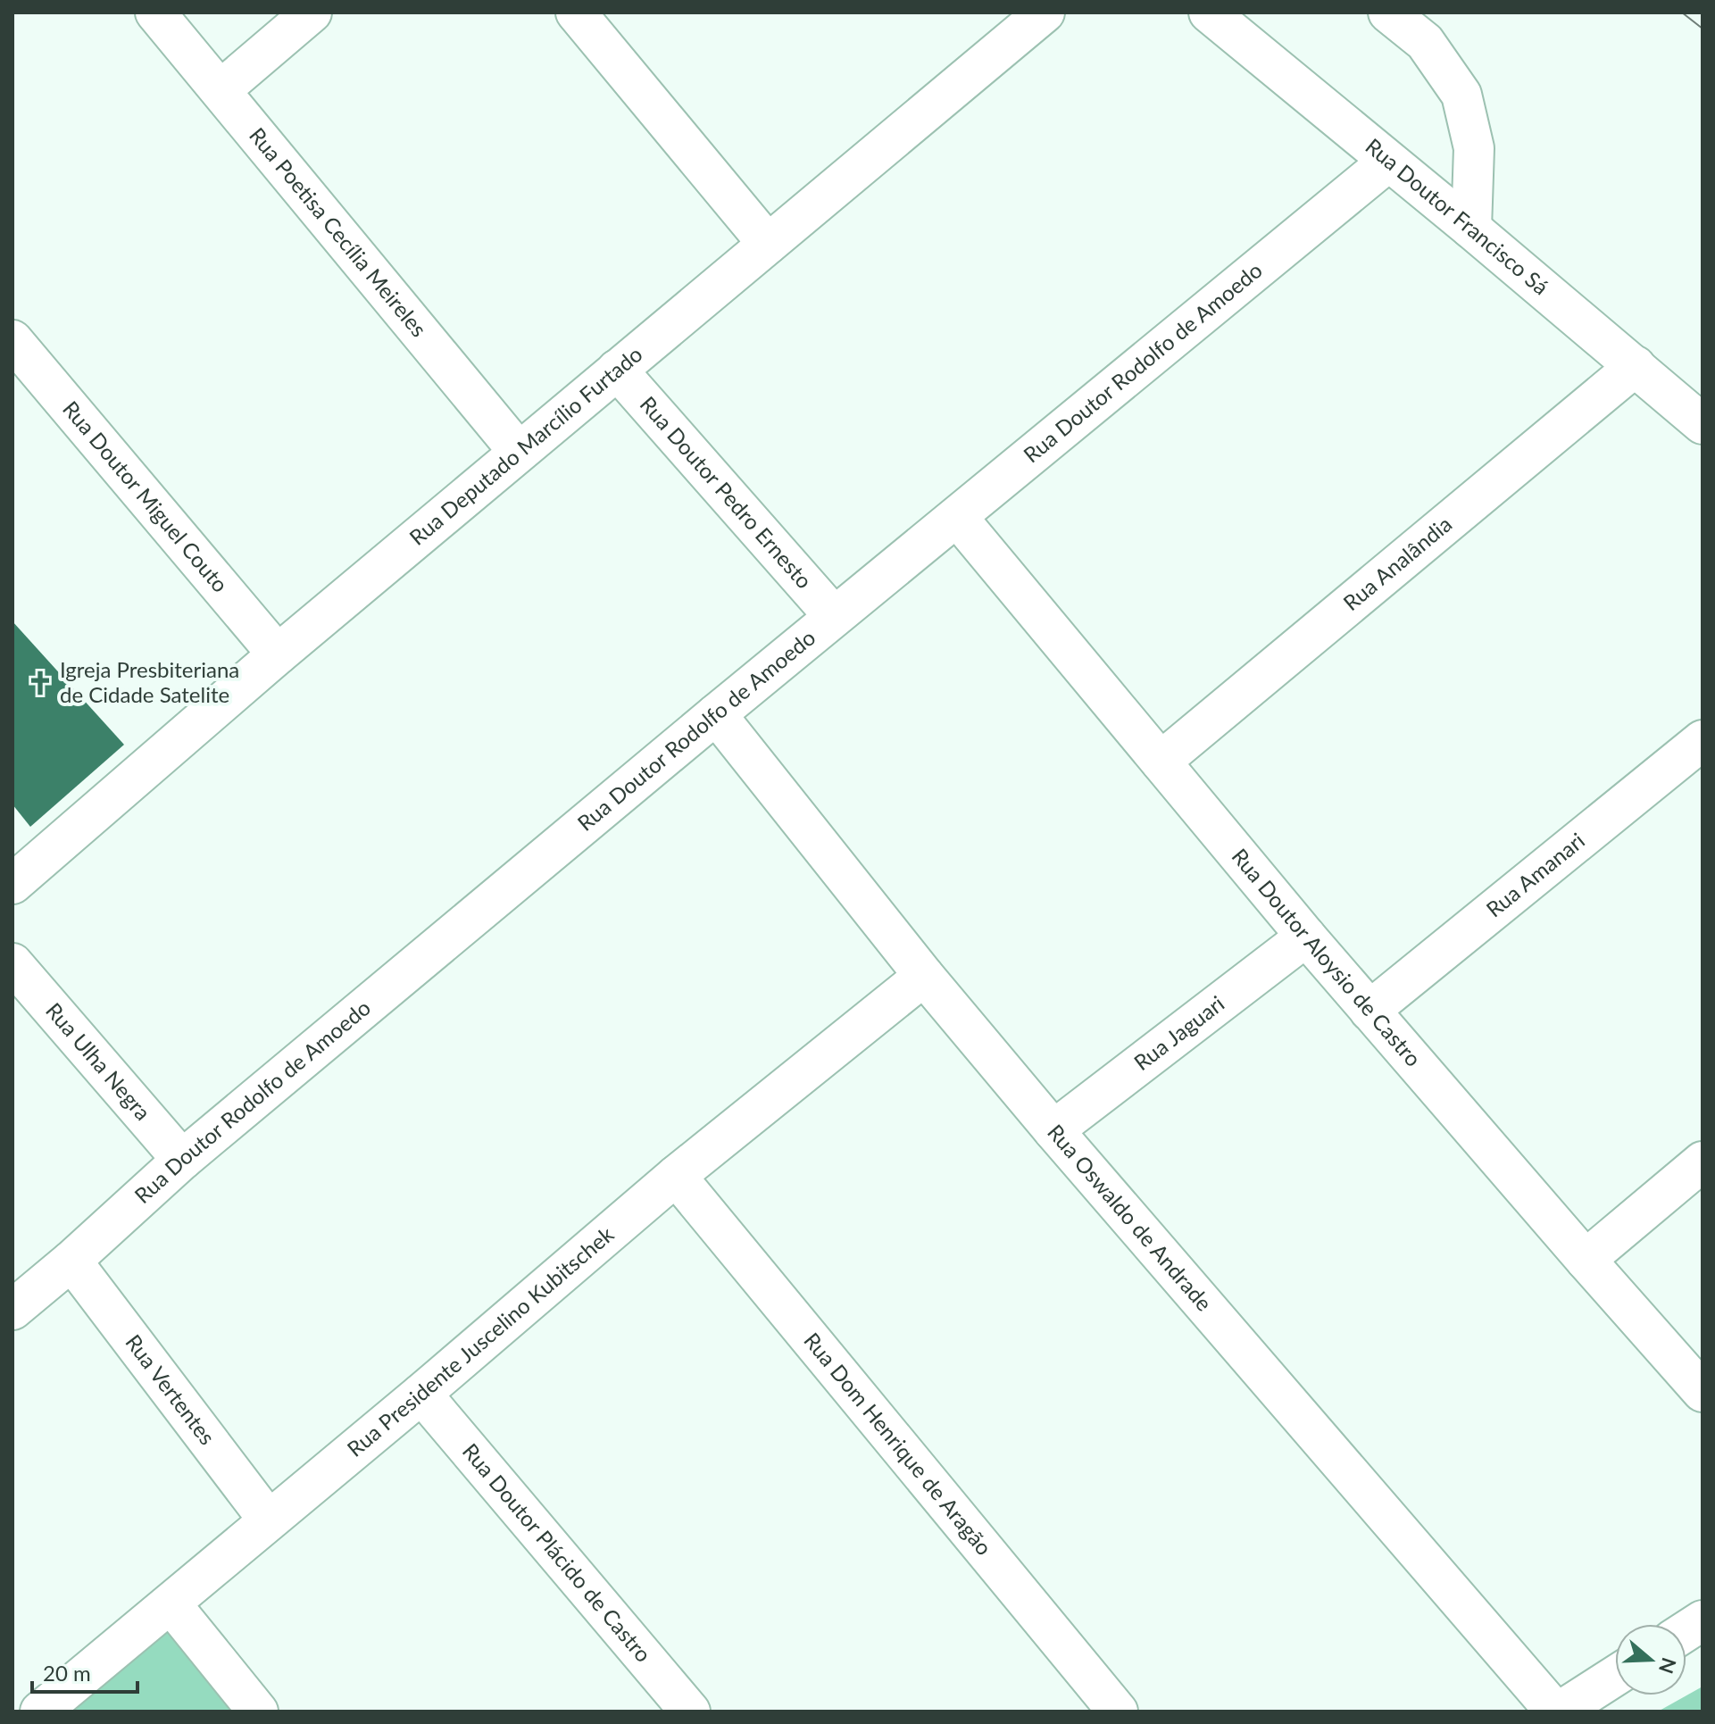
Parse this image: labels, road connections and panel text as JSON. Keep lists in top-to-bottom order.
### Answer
{
  "streets": {
    "street": [
      "Rua Doutor Francisco Sá",
      "Rua Poetisa Cecília Meireles",
      "Rua Doutor Rodolfo de Amoedo",
      "Rua Deputado Marcílio Furtado",
      "Rua Doutor Pedro Ernesto",
      "Rua Doutor Miguel Couto",
      "Rua Analândia",
      "Rua Amanari",
      "Rua Doutor Aloysio de Castro",
      "Rua Jaguari",
      "Rua Ulha Negra",
      "Rua Oswaldo de Andrade",
      "Rua Presidente Juscelino Kubitschek",
      "Rua Vertentes",
      "Rua Dom Henrique de Aragão",
      "Rua Doutor Plácido de Castro"
    ]
  },
  "crossings": [
    ["Rua Doutor Francisco Sá", "Rua Doutor Rodolfo de Amoedo"],
    ["Rua Doutor Francisco Sá", "Rua Analândia"],
    ["Rua Poetisa Cecília Meireles", "Rua Deputado Marcílio Furtado"],
    ["Rua Doutor Rodolfo de Amoedo", "Rua Doutor Pedro Ernesto"],
    ["Rua Doutor Rodolfo de Amoedo", "Rua Doutor Aloysio de Castro"],
    ["Rua Doutor Rodolfo de Amoedo", "Rua Ulha Negra"],
    ["Rua Doutor Rodolfo de Amoedo", "Rua Oswaldo de Andrade"],
    ["Rua Doutor Rodolfo de Amoedo", "Rua Vertentes"],
    ["Rua Deputado Marcílio Furtado", "Rua Doutor Pedro Ernesto"],
    ["Rua Deputado Marcílio Furtado", "Rua Doutor Miguel Couto"],
    ["Rua Analândia", "Rua Doutor Aloysio de Castro"],
    ["Rua Amanari", "Rua Doutor Aloysio de Castro"],
    ["Rua Doutor Aloysio de Castro", "Rua Jaguari"],
    ["Rua Jaguari", "Rua Oswaldo de Andrade"],
    ["Rua Oswaldo de Andrade", "Rua Presidente Juscelino Kubitschek"],
    ["Rua Presidente Juscelino Kubitschek", "Rua Vertentes"],
    ["Rua Presidente Juscelino Kubitschek", "Rua Dom Henrique de Aragão"],
    ["Rua Presidente Juscelino Kubitschek", "Rua Doutor Plácido de Castro"]
  ],
  "places": {
    "church": ["Igreja Presbiteriana de Cidade Satelite"]
  },
  "scale_bar": "20 m",
  "north": "right"
}
